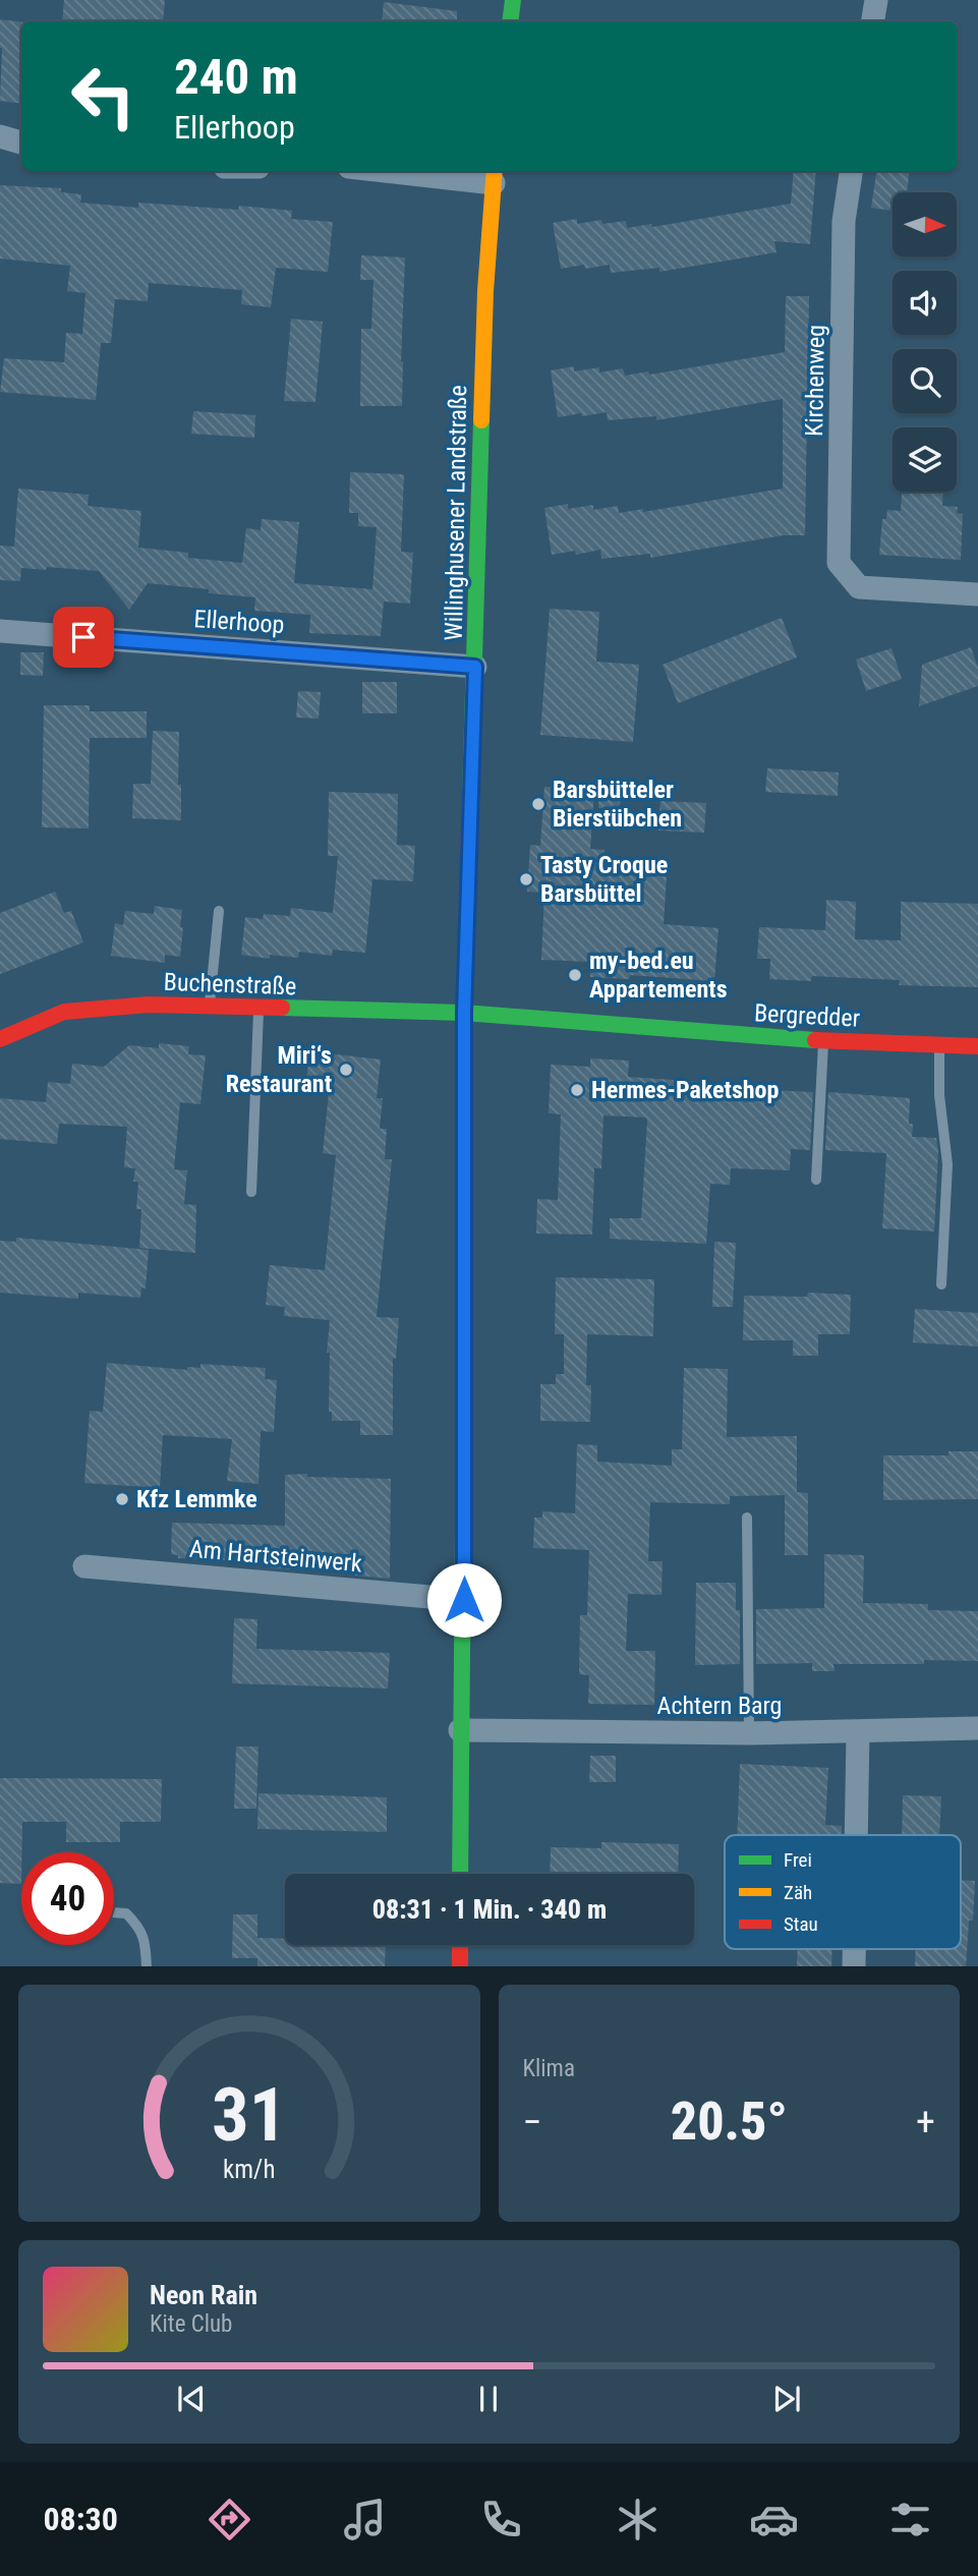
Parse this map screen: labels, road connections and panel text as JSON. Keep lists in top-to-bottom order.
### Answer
{
  "streets": {
    "street": [
      "Kirchenweg",
      "Willinghusener Landstraße",
      "Ellerhoop",
      "Buchenstraße",
      "Bergredder",
      "Am Hartsteinwerk",
      "Achtern Barg"
    ]
  },
  "crossings": [
    ["Willinghusener Landstraße", "Ellerhoop"],
    ["Willinghusener Landstraße", "Buchenstraße"],
    ["Willinghusener Landstraße", "Bergredder"],
    ["Willinghusener Landstraße", "Am Hartsteinwerk"],
    ["Willinghusener Landstraße", "Achtern Barg"],
    ["Buchenstraße", "Bergredder"]
  ],
  "places": [
    "Barsbütteler Bierstübchen",
    "Tasty Croque Barsbüttel",
    "my-bed.eu Appartements",
    "Miri‘s Restaurant",
    "Hermes-Paketshop",
    "Kfz Lemmke"
  ],
  "legend": ["Frei", "Zäh", "Stau"],
  "north": "right",
  "page": {
    "turn": ["240 m", "Ellerhoop"],
    "limit": "40",
    "trip": "08:31 · 1 Min. · 340 m",
    "tile": "Klima",
    "heat": ["−", "20.5°", "+"],
    "song": ["Neon Rain", "Kite Club"],
    "tabs": "08:30",
    "gauge": ["31", "km/h"]
  }
}
